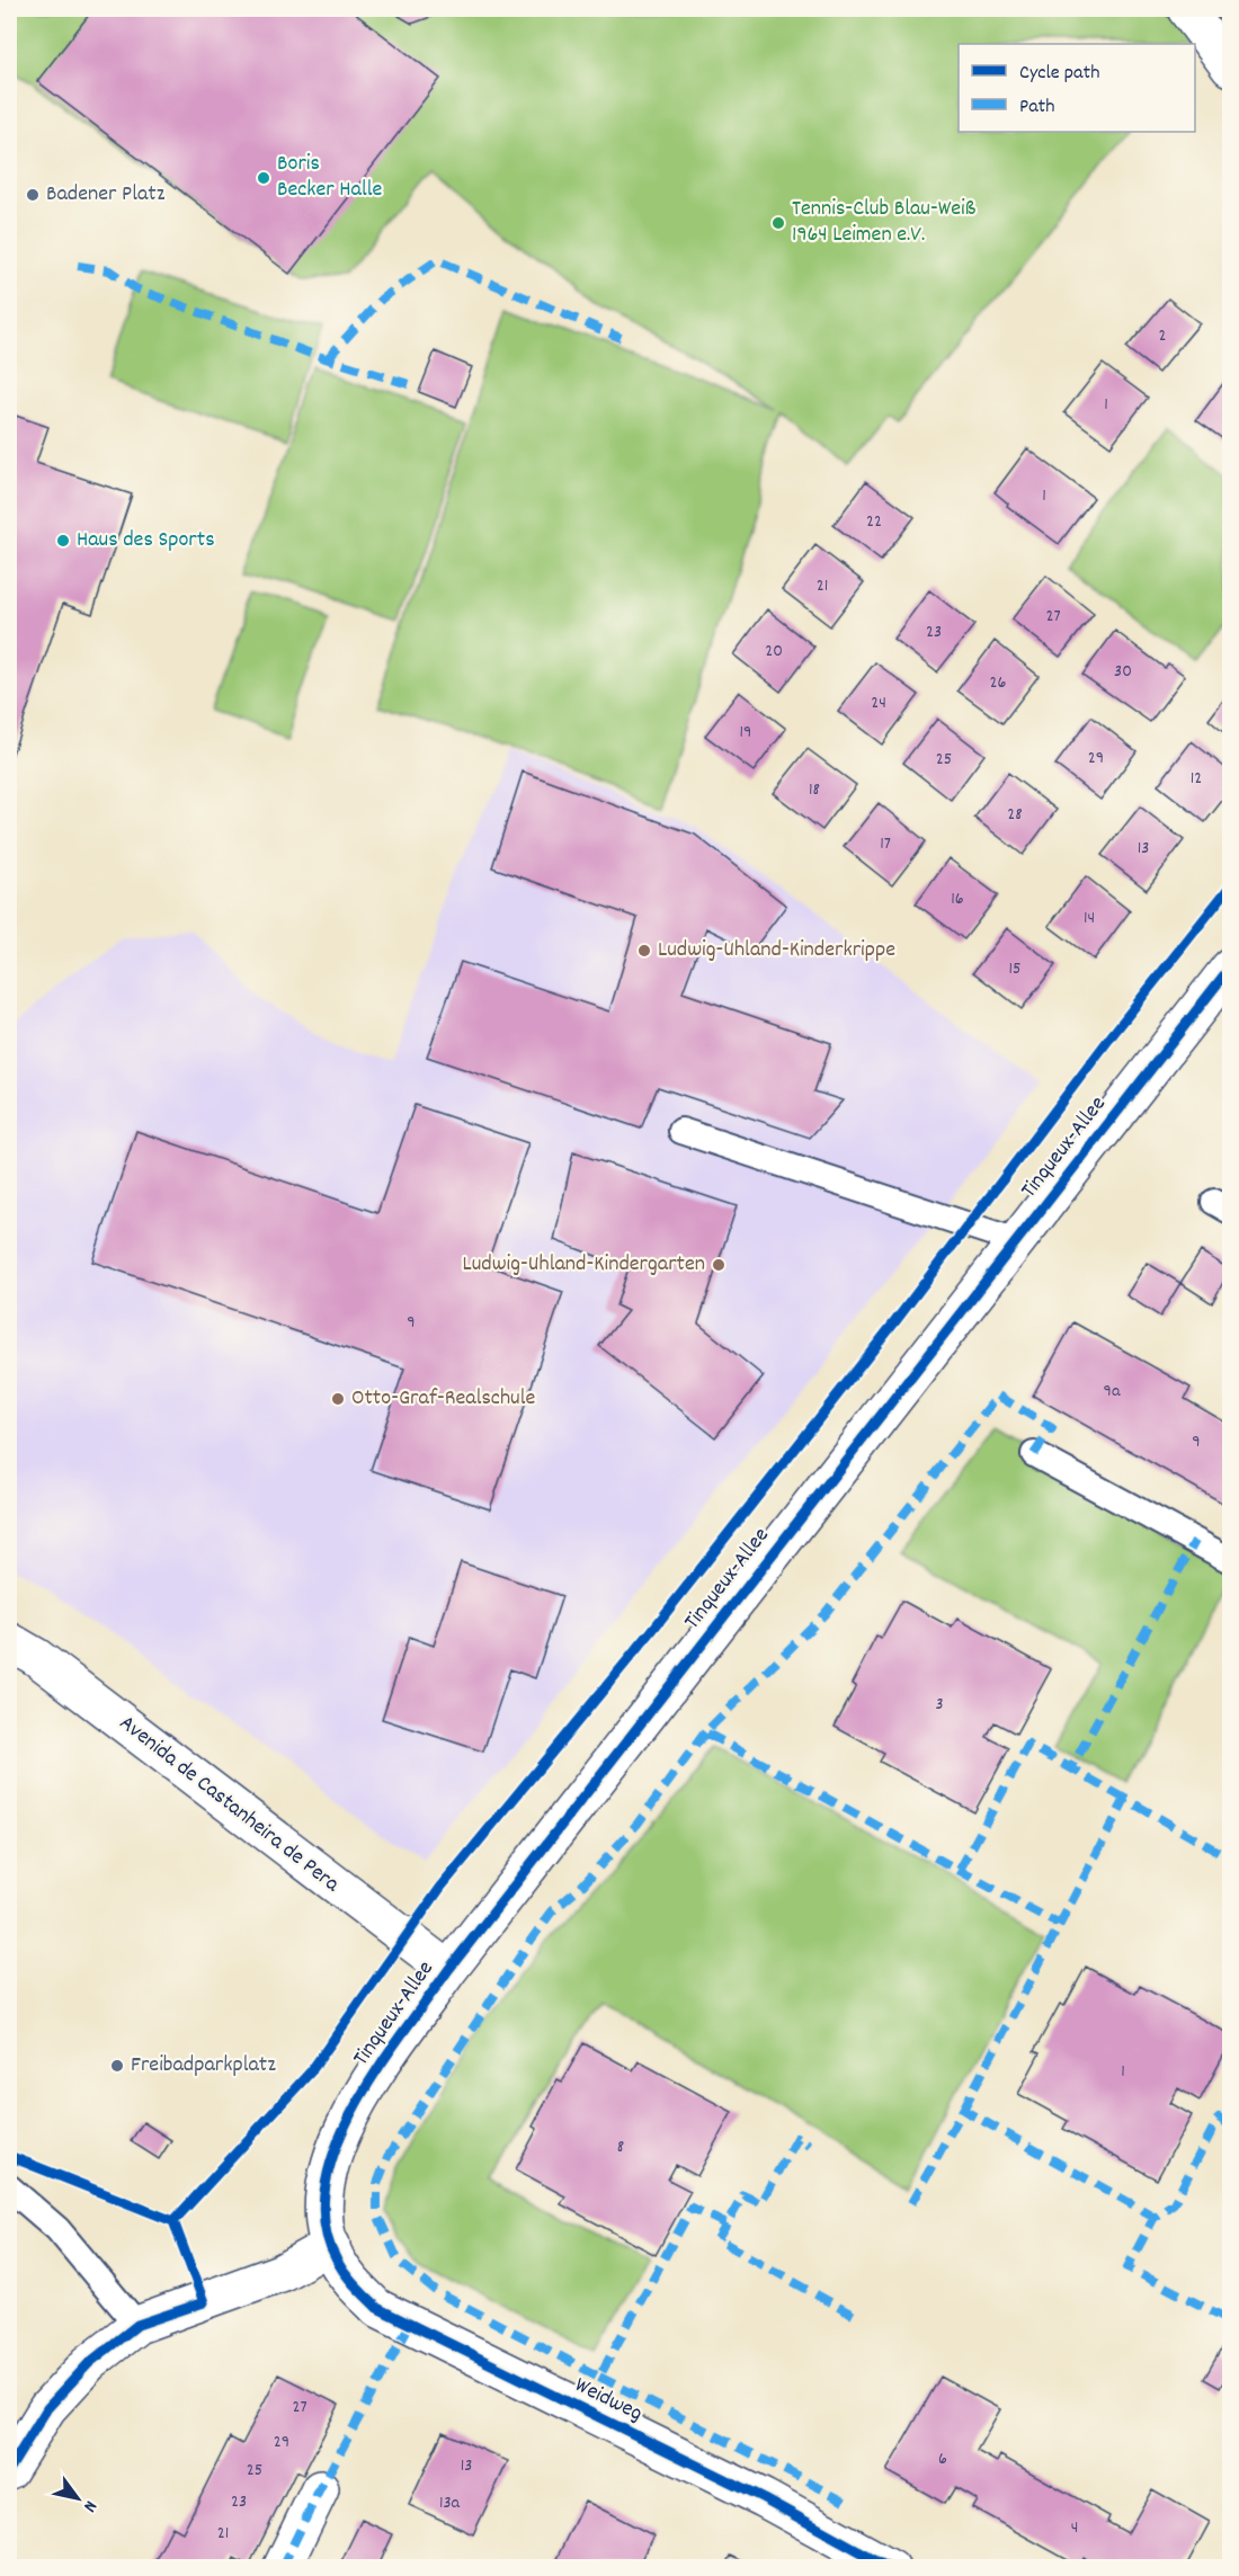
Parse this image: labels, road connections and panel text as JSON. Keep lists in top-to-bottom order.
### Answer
{
  "streets": {
    "street": ["Tinqueux-Allee", "Avenida de Castanheira de Pera", "Weidweg"]
  },
  "crossings": [
    ["Tinqueux-Allee", "Avenida de Castanheira de Pera"],
    ["Tinqueux-Allee", "Weidweg"]
  ],
  "places": [
    "Boris Becker Halle",
    "Badener Platz",
    "Tennis-Club Blau-Weiß 1964 Leimen e.V.",
    "Haus des Sports",
    "Ludwig-Uhland-Kinderkrippe",
    "Ludwig-Uhland-Kindergarten",
    "Otto-Graf-Realschule",
    "Freibadparkplatz"
  ],
  "house_numbers": [
    "2",
    "1",
    "1",
    "22",
    "21",
    "27",
    "23",
    "20",
    "30",
    "26",
    "24",
    "19",
    "29",
    "25",
    "12",
    "18",
    "28",
    "17",
    "13",
    "16",
    "14",
    "15",
    "9",
    "9a",
    "9",
    "3",
    "1",
    "8",
    "27",
    "29",
    "6",
    "13",
    "25",
    "23",
    "13a",
    "4",
    "21"
  ],
  "legend": ["Cycle path", "Path"],
  "north": "bottom right"
}
